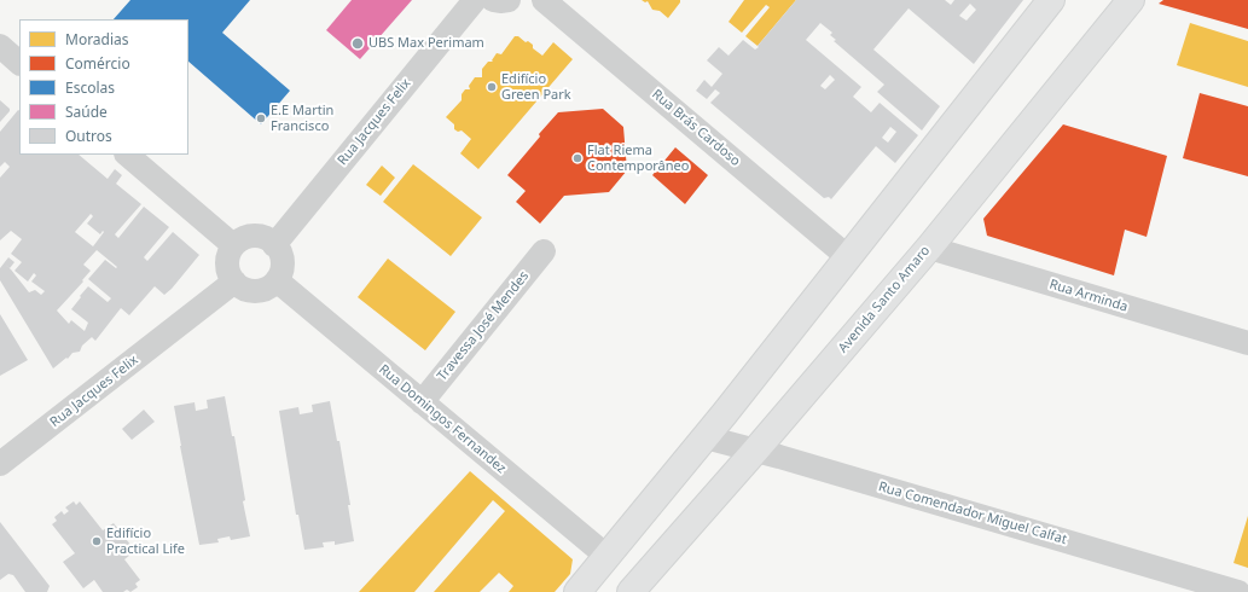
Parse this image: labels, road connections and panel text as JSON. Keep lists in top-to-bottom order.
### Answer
{
  "streets": {
    "main road": ["Avenida Santo Amaro"],
    "street": [
      "Rua Jacques Felix",
      "Rua Brás Cardoso",
      "Rua Arminda",
      "Travessa José Mendes",
      "Rua Domingos Fernandez",
      "Rua Comendador Miguel Calfat"
    ]
  },
  "crossings": [
    ["Rua Jacques Felix", "Rua Domingos Fernandez"],
    ["Rua Arminda", "Avenida Santo Amaro"],
    ["Avenida Santo Amaro", "Rua Comendador Miguel Calfat"],
    ["Travessa José Mendes", "Rua Domingos Fernandez"]
  ],
  "places": [
    "UBS Max Perimam",
    "Edifício Green Park",
    "E.E Martin Francisco",
    "Flat Riema Contemporâneo",
    "Edifício Practical Life"
  ],
  "legend": [
    "Moradias",
    "Comércio",
    "Escolas",
    "Saúde",
    "Outros"
  ]
}
